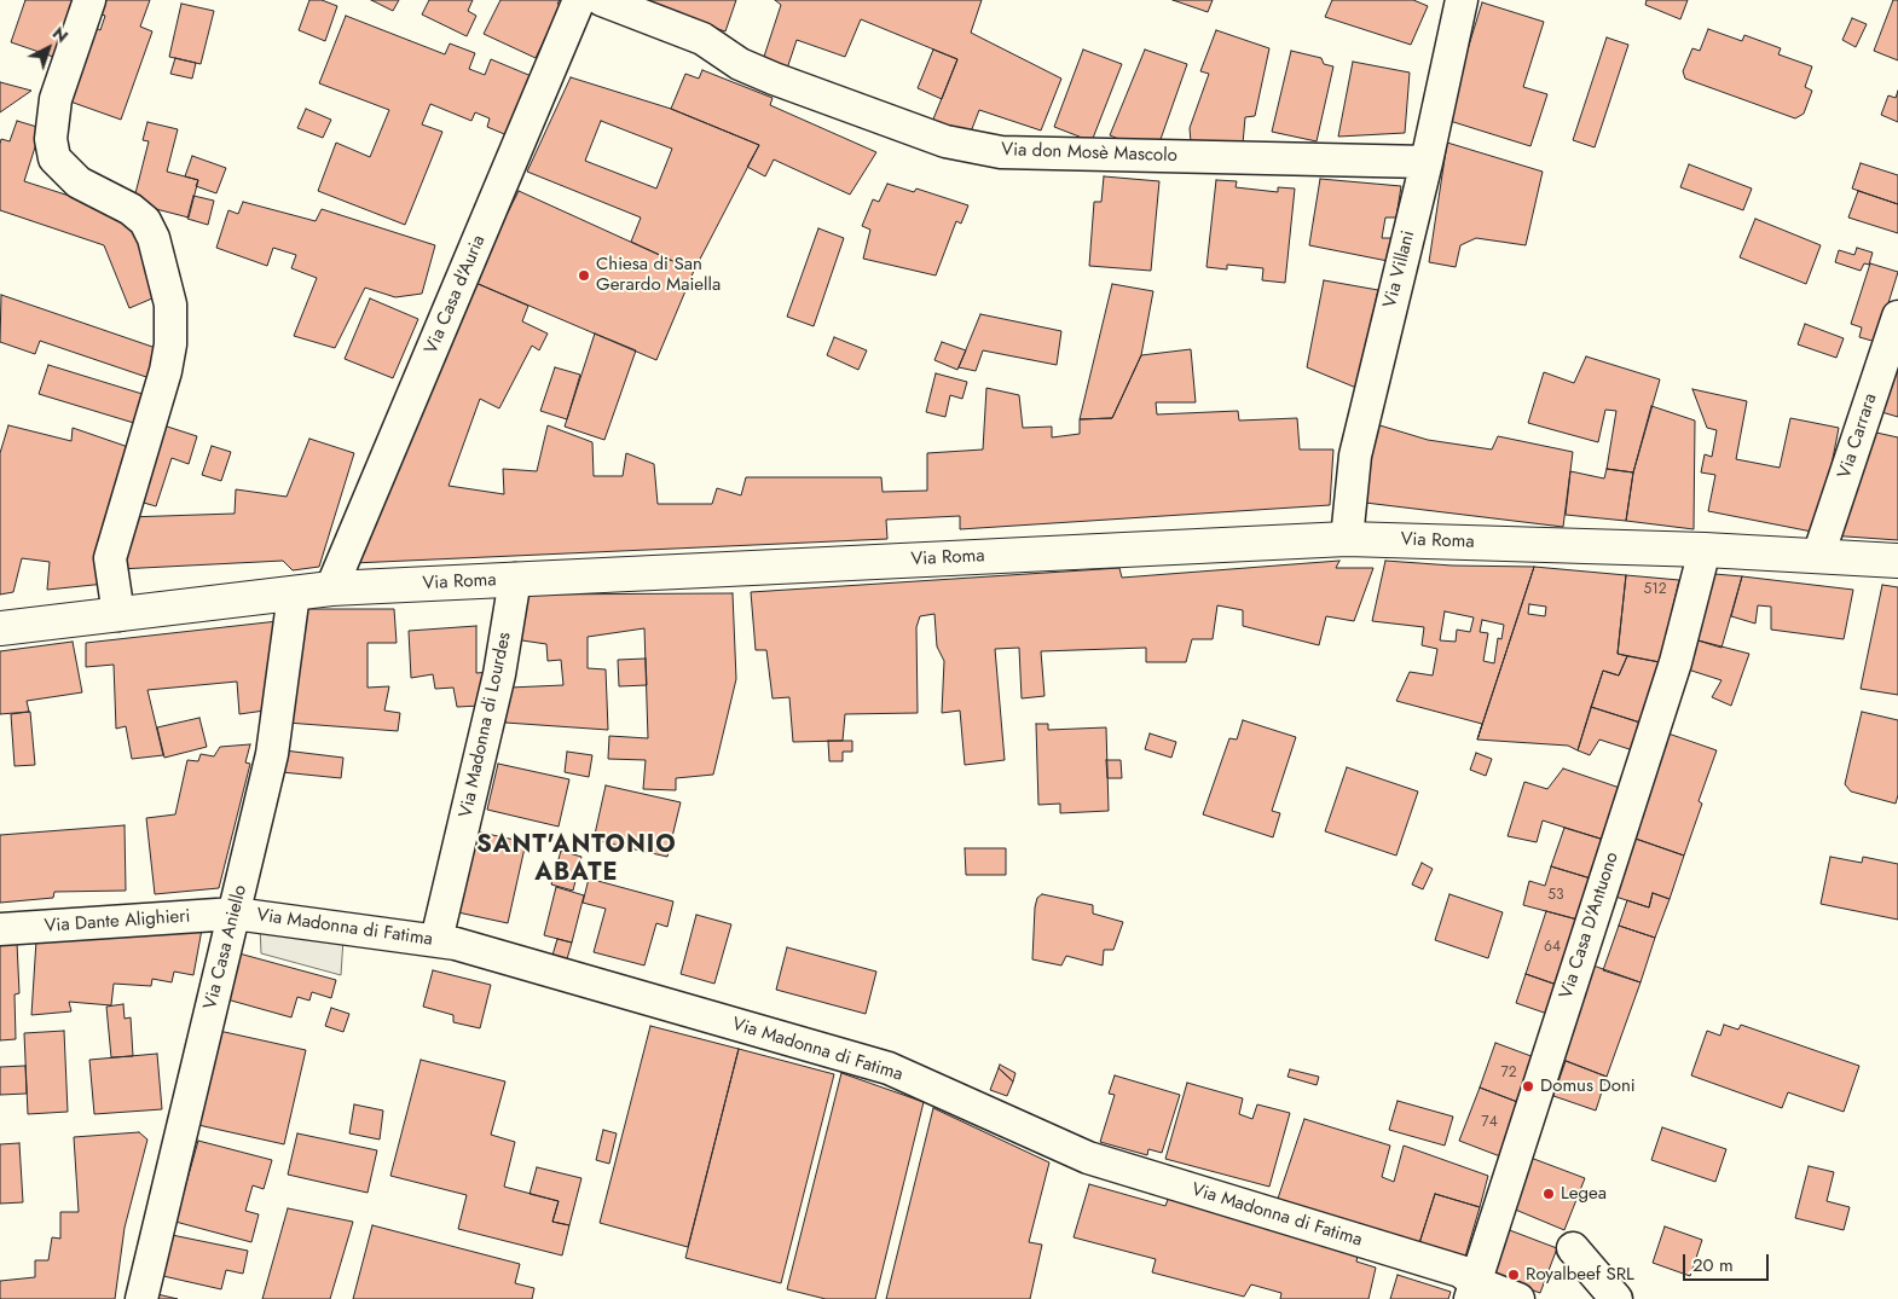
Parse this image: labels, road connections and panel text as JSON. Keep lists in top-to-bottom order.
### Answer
{
  "streets": {
    "main road": ["Via Roma"],
    "street": [
      "Via don Mosè Mascolo",
      "Via Villani",
      "Via Casa d'Auria",
      "Via Carrara",
      "Via Madonna di Lourdes",
      "Via Dante Alighieri",
      "Via Casa D'Antuono",
      "Via Madonna di Fatima",
      "Via Casa Aniello"
    ]
  },
  "crossings": [
    ["Via don Mosè Mascolo", "Via Villani"],
    ["Via Villani", "Via Roma"],
    ["Via Casa d'Auria", "Via Roma"],
    ["Via Carrara", "Via Roma"],
    ["Via Roma", "Via Madonna di Lourdes"],
    ["Via Roma", "Via Casa D'Antuono"],
    ["Via Roma", "Via Casa Aniello"],
    ["Via Madonna di Lourdes", "Via Madonna di Fatima"],
    ["Via Dante Alighieri", "Via Madonna di Fatima"],
    ["Via Dante Alighieri", "Via Casa Aniello"],
    ["Via Casa D'Antuono", "Via Madonna di Fatima"],
    ["Via Madonna di Fatima", "Via Casa Aniello"]
  ],
  "districts": ["SANT'ANTONIO ABATE"],
  "places": [
    "Chiesa di San Gerardo Maiella",
    "Domus Doni",
    "Legea",
    "Royalbeef SRL"
  ],
  "house_numbers": [
    "512",
    "53",
    "64",
    "72",
    "74"
  ],
  "scale_bar": "20 m",
  "north": "top right"
}
